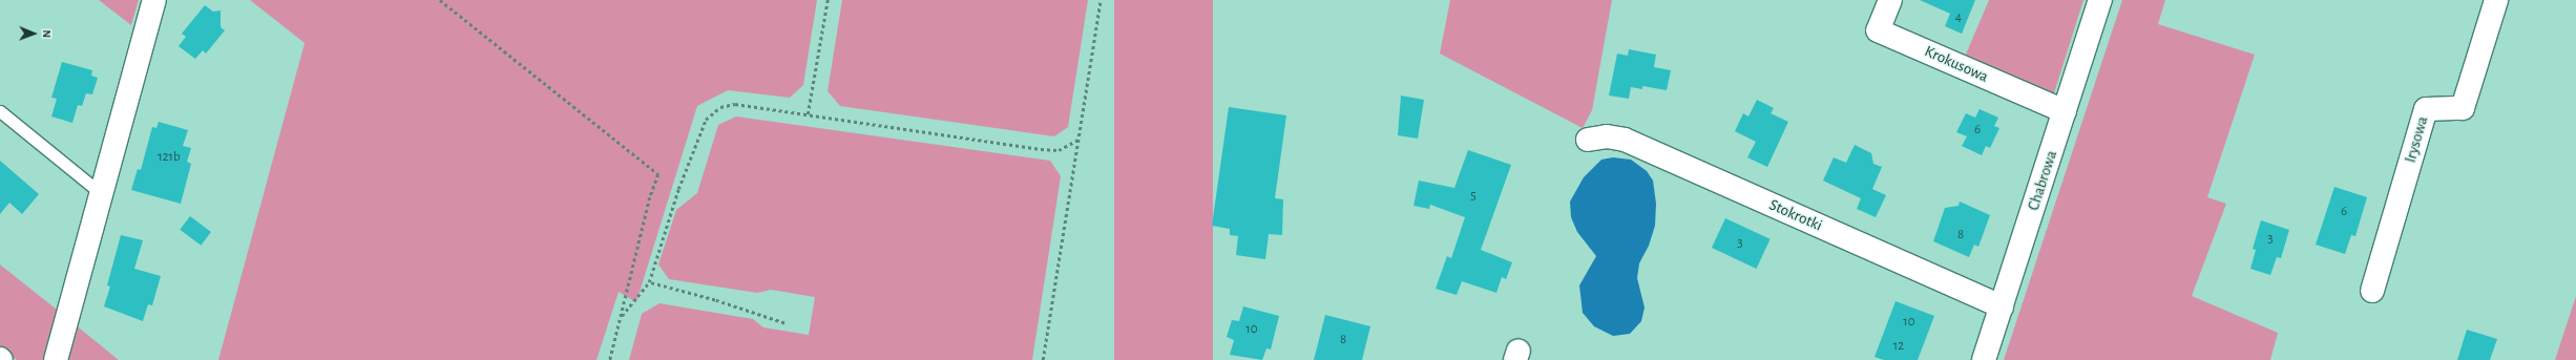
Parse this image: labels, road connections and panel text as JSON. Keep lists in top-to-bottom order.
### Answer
{
  "streets": {
    "street": [
      "Krokusowa",
      "Irysowa",
      "Chabrowa",
      "Stokrotki"
    ]
  },
  "crossings": [
    ["Krokusowa", "Chabrowa"],
    ["Chabrowa", "Stokrotki"]
  ],
  "house_numbers": [
    "4",
    "6",
    "121b",
    "5",
    "6",
    "8",
    "3",
    "3",
    "10",
    "10",
    "8",
    "12"
  ],
  "north": "right"
}
